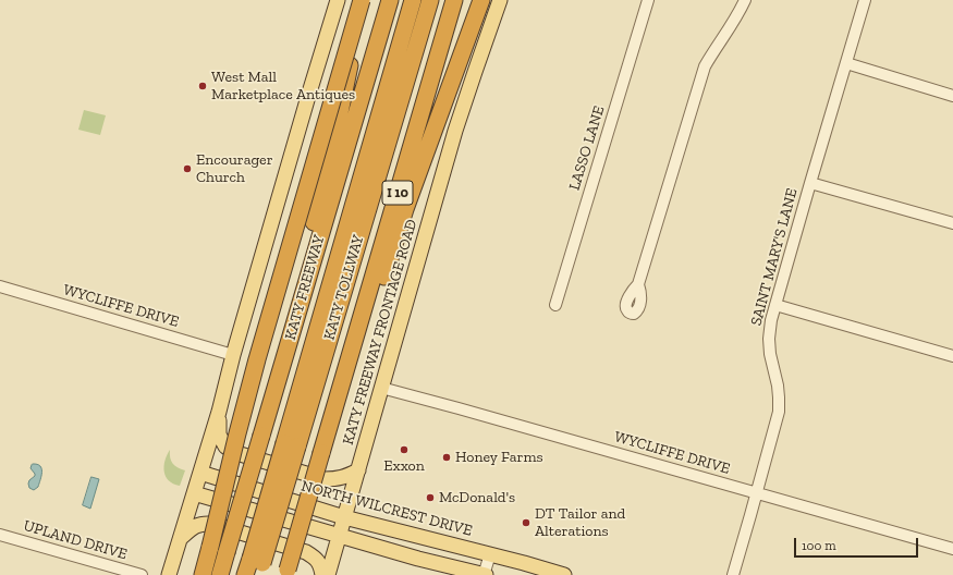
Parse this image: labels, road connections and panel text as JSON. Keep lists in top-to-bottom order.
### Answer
{
  "streets": {
    "highway": ["I 10", "KATY FREEWAY", "KATY TOLLWAY"],
    "main road": ["KATY FREEWAY FRONTAGE ROAD", "NORTH WILCREST DRIVE"],
    "street": [
      "LASSO LANE",
      "SAINT MARY'S LANE",
      "WYCLIFFE DRIVE",
      "UPLAND DRIVE"
    ]
  },
  "crossings": [
    ["SAINT MARY'S LANE", "WYCLIFFE DRIVE"],
    ["WYCLIFFE DRIVE", "KATY FREEWAY FRONTAGE ROAD"],
    ["KATY FREEWAY FRONTAGE ROAD", "NORTH WILCREST DRIVE"]
  ],
  "places": [
    "West Mall Marketplace Antiques",
    "Encourager Church",
    "Exxon",
    "Honey Farms",
    "McDonald's",
    "DT Tailor and Alterations"
  ],
  "scale_bar": "100 m"
}
